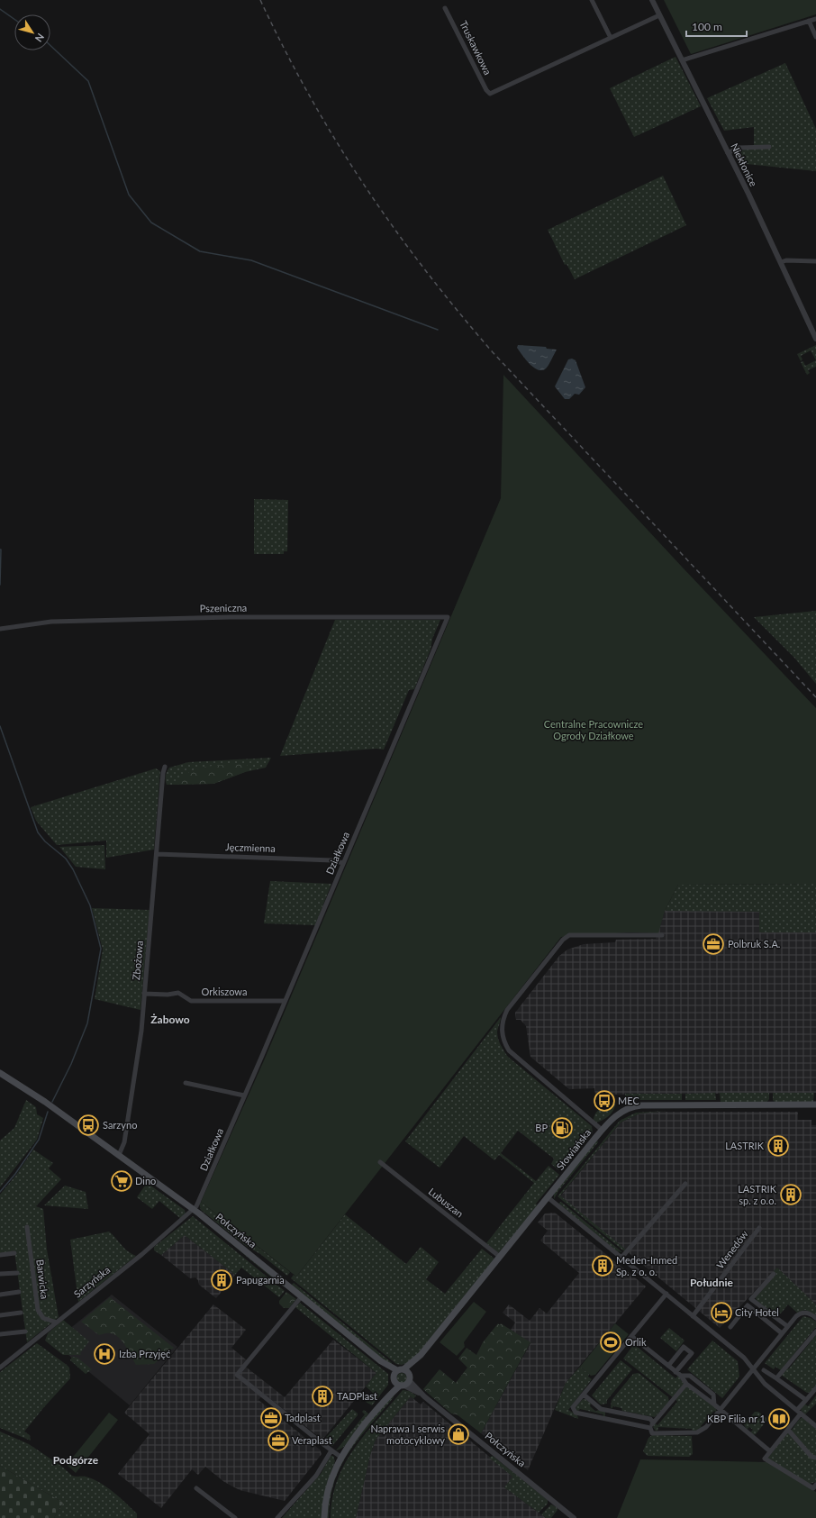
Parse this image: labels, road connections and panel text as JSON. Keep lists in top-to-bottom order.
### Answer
{
  "streets": {
    "main road": ["Słowiańska", "Połczyńska"],
    "street": [
      "Truskawkowa",
      "Niekłonice",
      "Pszeniczna",
      "Jęczmienna",
      "Działkowa",
      "Zbożowa",
      "Orkiszowa",
      "Lubuszan",
      "Wenedów",
      "Barwicka",
      "Sarzyńska"
    ]
  },
  "crossings": [
    ["Pszeniczna", "Działkowa"],
    ["Jęczmienna", "Działkowa"],
    ["Jęczmienna", "Zbożowa"],
    ["Działkowa", "Orkiszowa"],
    ["Działkowa", "Połczyńska"],
    ["Działkowa", "Sarzyńska"],
    ["Zbożowa", "Orkiszowa"],
    ["Zbożowa", "Połczyńska"],
    ["Słowiańska", "Lubuszan"],
    ["Słowiańska", "Połczyńska"],
    ["Połczyńska", "Sarzyńska"],
    ["Barwicka", "Sarzyńska"]
  ],
  "districts": ["Żabowo", "Południe", "Podgórze"],
  "parks": ["Centralne Pracownicze Ogrody Działkowe"],
  "places": {
    "office": ["Polbruk S.A.", "Tadplast", "Veraplast"],
    "bus stop": ["MEC", "Sarzyno"],
    "fuel station": ["BP"],
    "building": [
      "LASTRIK",
      "LASTRIK sp. z o.o.",
      "Meden-Inmed Sp. z o. o.",
      "Papugarnia",
      "TADPlast"
    ],
    "supermarket": ["Dino"],
    "hotel": ["City Hotel"],
    "sports": ["Orlik"],
    "hospital": ["Izba Przyjęć"],
    "library": ["KBP Filia nr 1"],
    "shop": ["Naprawa I serwis motocyklowy"]
  },
  "scale_bar": "100 m",
  "north": "bottom right"
}
